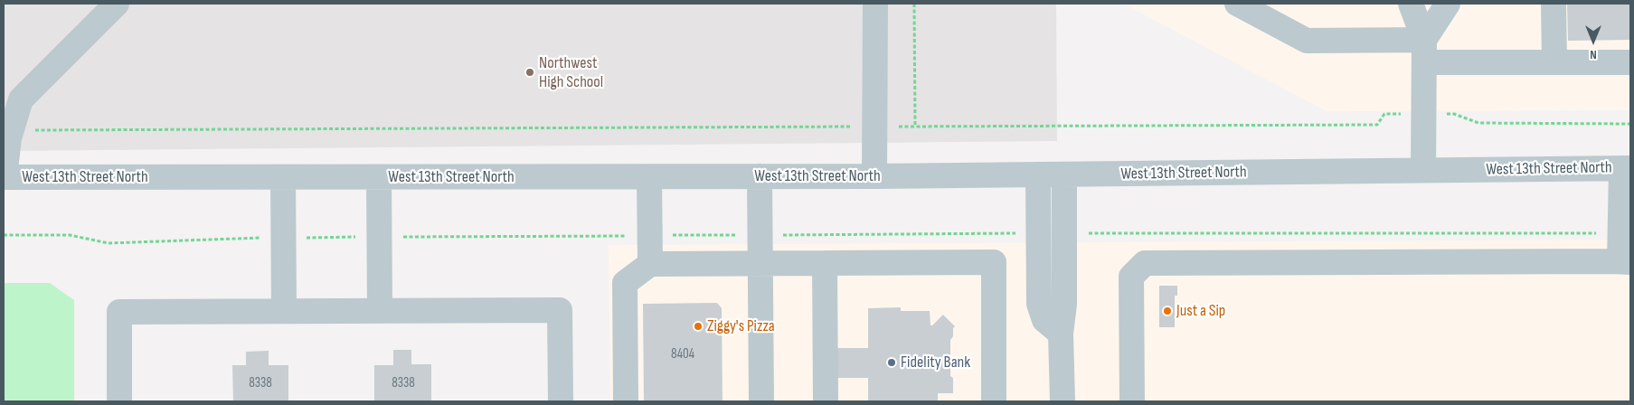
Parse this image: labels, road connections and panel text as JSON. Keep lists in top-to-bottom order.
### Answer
{
  "streets": {
    "street": ["West 13th Street North"]
  },
  "places": [
    "Northwest High School",
    "Just a Sip",
    "Ziggy's Pizza",
    "Fidelity Bank"
  ],
  "house_numbers": ["8404", "8338", "8338"],
  "north": "bottom"
}
